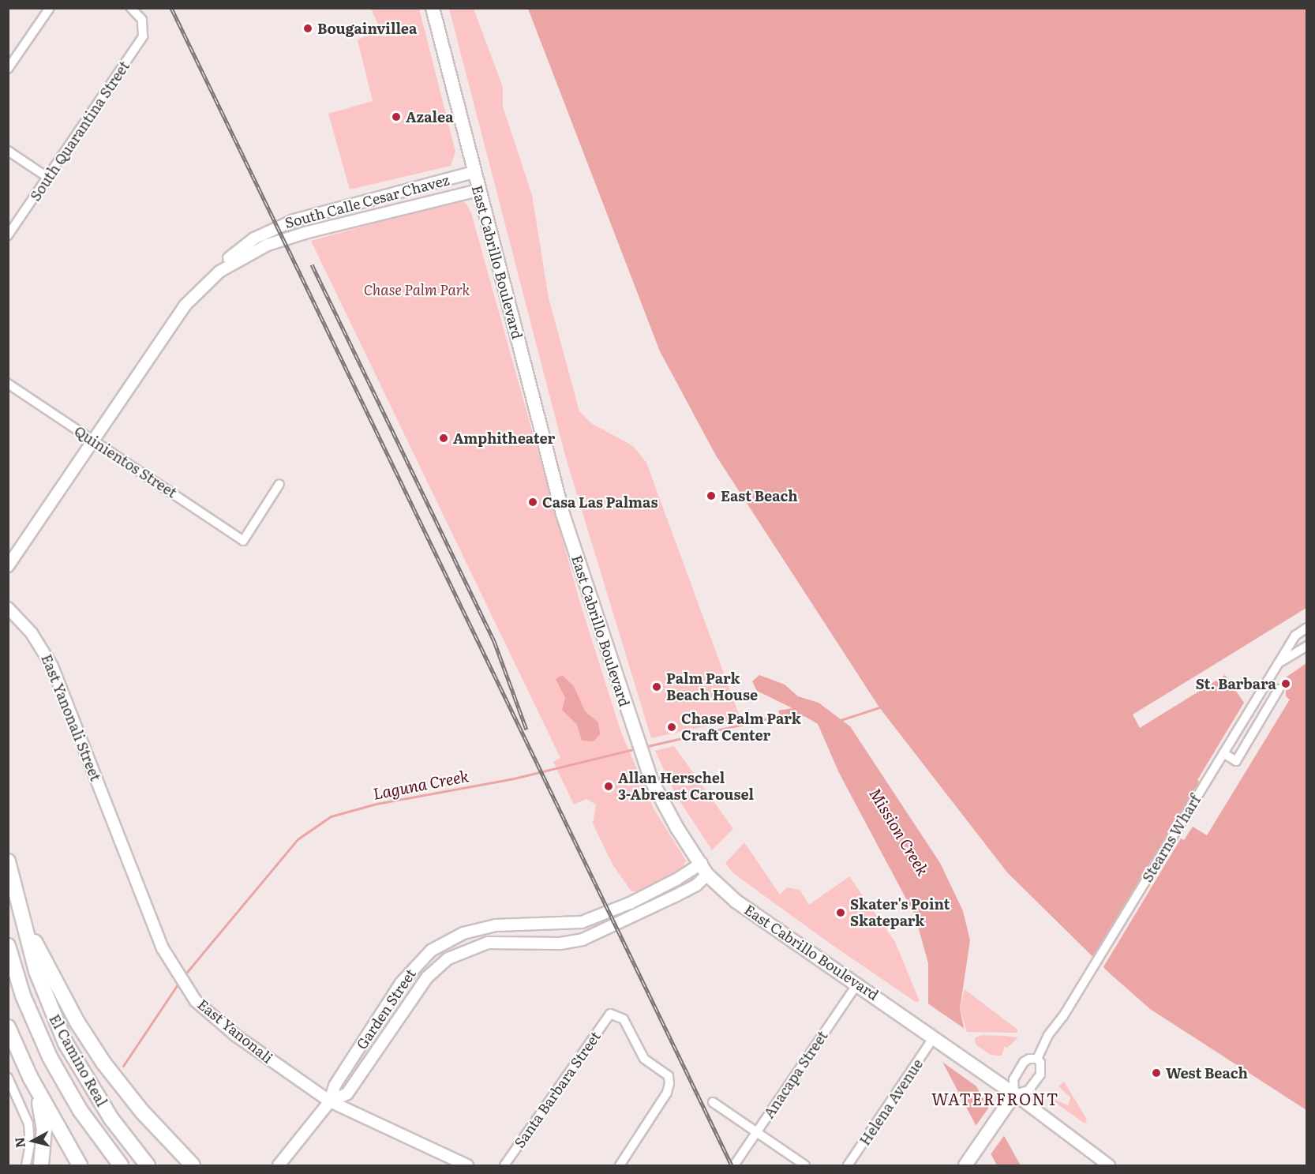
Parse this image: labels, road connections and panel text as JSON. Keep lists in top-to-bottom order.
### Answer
{
  "streets": {
    "highway": ["El Camino Real"],
    "main road": ["East Cabrillo Boulevard"],
    "street": [
      "South Quarantina Street",
      "South Calle Cesar Chavez",
      "Quinientos Street",
      "East Yanonali Street",
      "Stearns Wharf",
      "Garden Street",
      "East Yanonali",
      "Anacapa Street",
      "Santa Barbara Street",
      "Helena Avenue"
    ]
  },
  "crossings": [
    ["South Calle Cesar Chavez", "East Cabrillo Boulevard"],
    ["South Calle Cesar Chavez", "Quinientos Street"],
    ["East Cabrillo Boulevard", "Stearns Wharf"],
    ["East Cabrillo Boulevard", "Garden Street"],
    ["East Cabrillo Boulevard", "Anacapa Street"],
    ["East Cabrillo Boulevard", "Helena Avenue"],
    ["East Yanonali Street", "East Yanonali"],
    ["Garden Street", "East Yanonali"]
  ],
  "districts": ["WATERFRONT"],
  "water": ["Laguna Creek", "Mission Creek"],
  "parks": ["Chase Palm Park"],
  "places": [
    "Bougainvillea",
    "Azalea",
    "Amphitheater",
    "East Beach",
    "Casa Las Palmas",
    "St. Barbara",
    "Palm Park Beach House",
    "Chase Palm Park Craft Center",
    "Allan Herschel 3-Abreast Carousel",
    "Skater's Point Skatepark",
    "West Beach"
  ],
  "north": "left"
}
